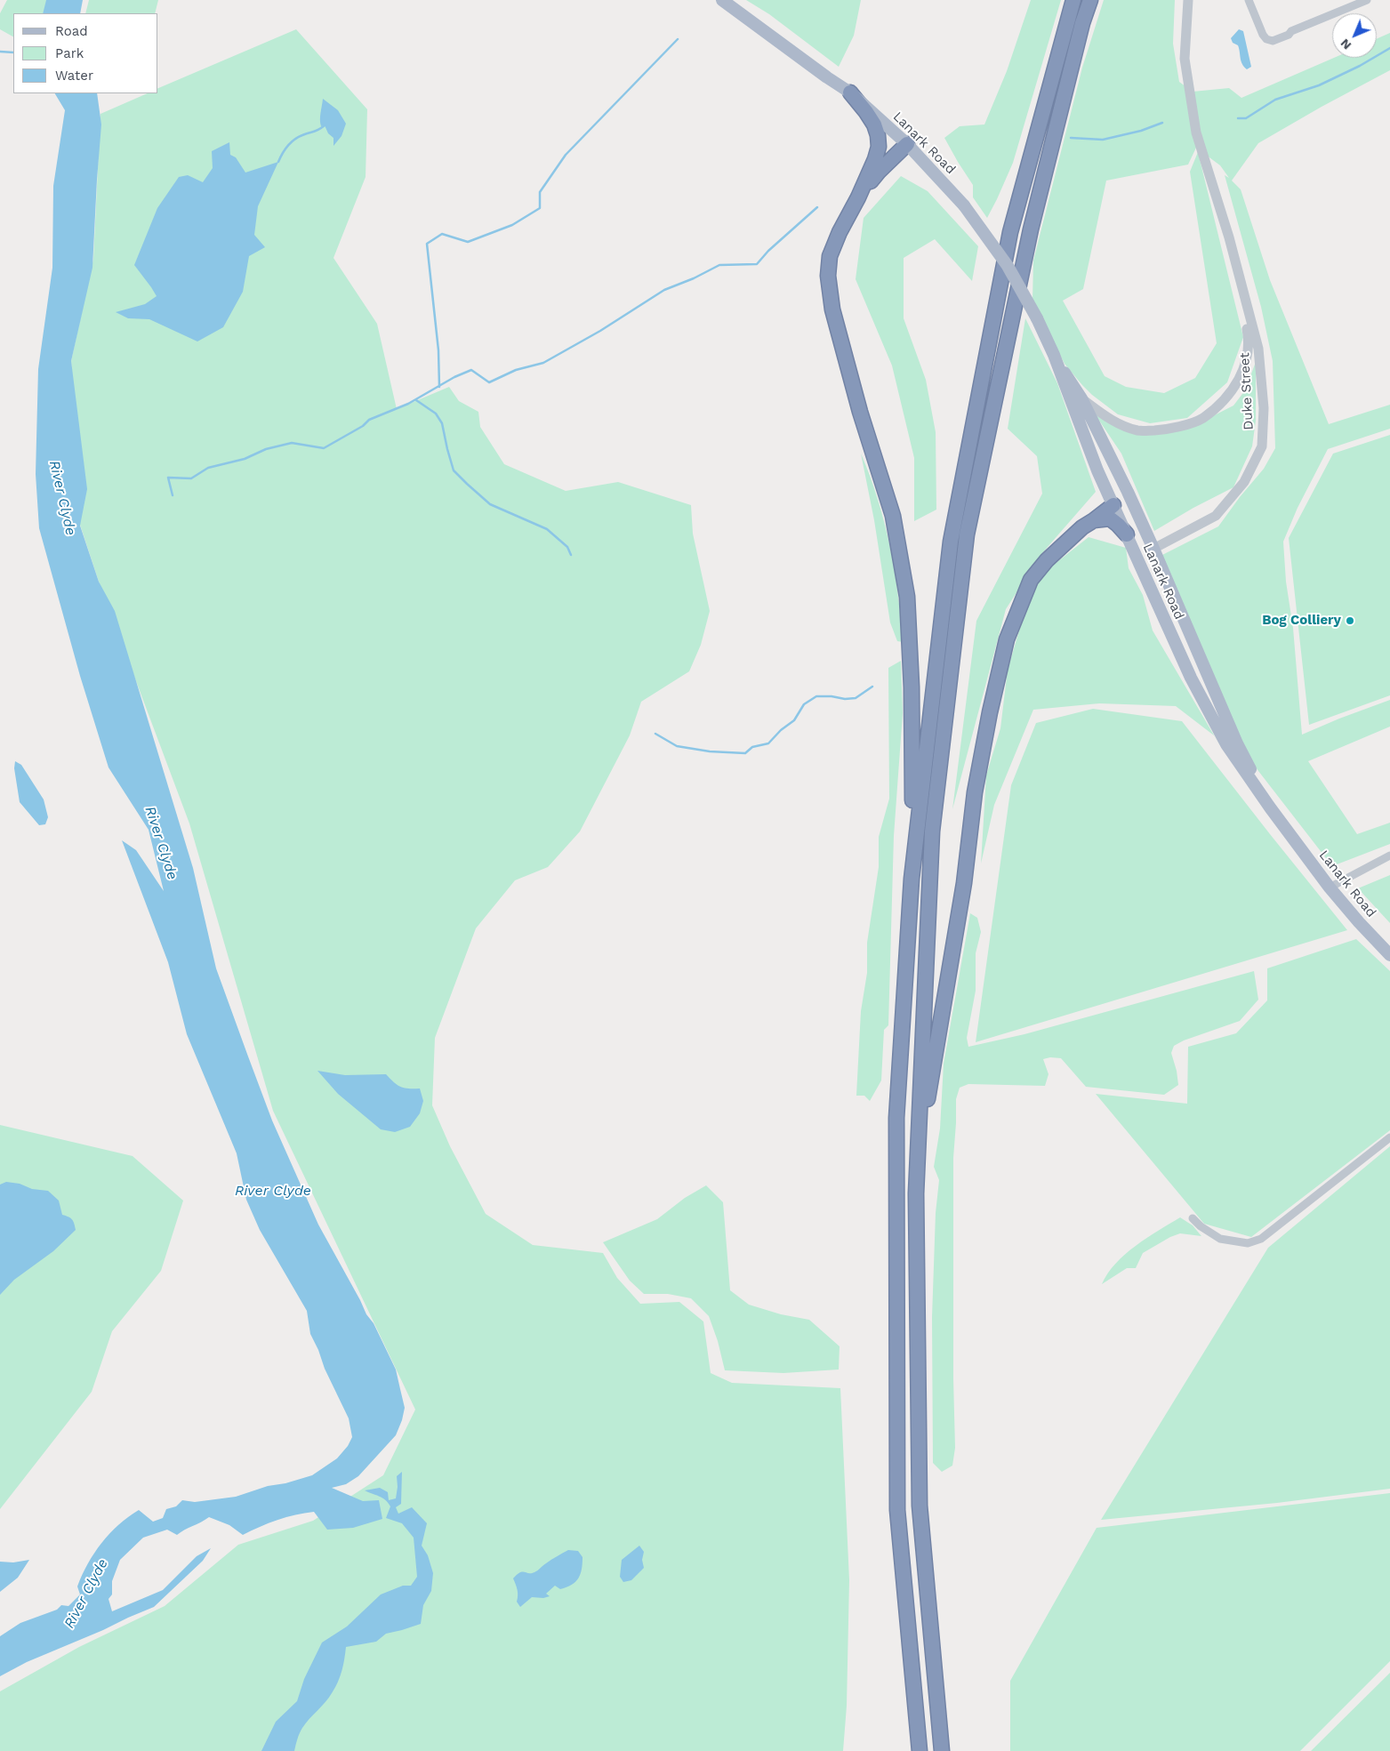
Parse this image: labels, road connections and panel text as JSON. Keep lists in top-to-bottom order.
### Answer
{
  "streets": {
    "main road": ["Lanark Road"],
    "street": ["Duke Street"]
  },
  "crossings": [
    ["Lanark Road", "Duke Street"]
  ],
  "water": ["River Clyde"],
  "places": ["Bog Colliery"],
  "legend": ["Road", "Park", "Water"],
  "north": "bottom left"
}
